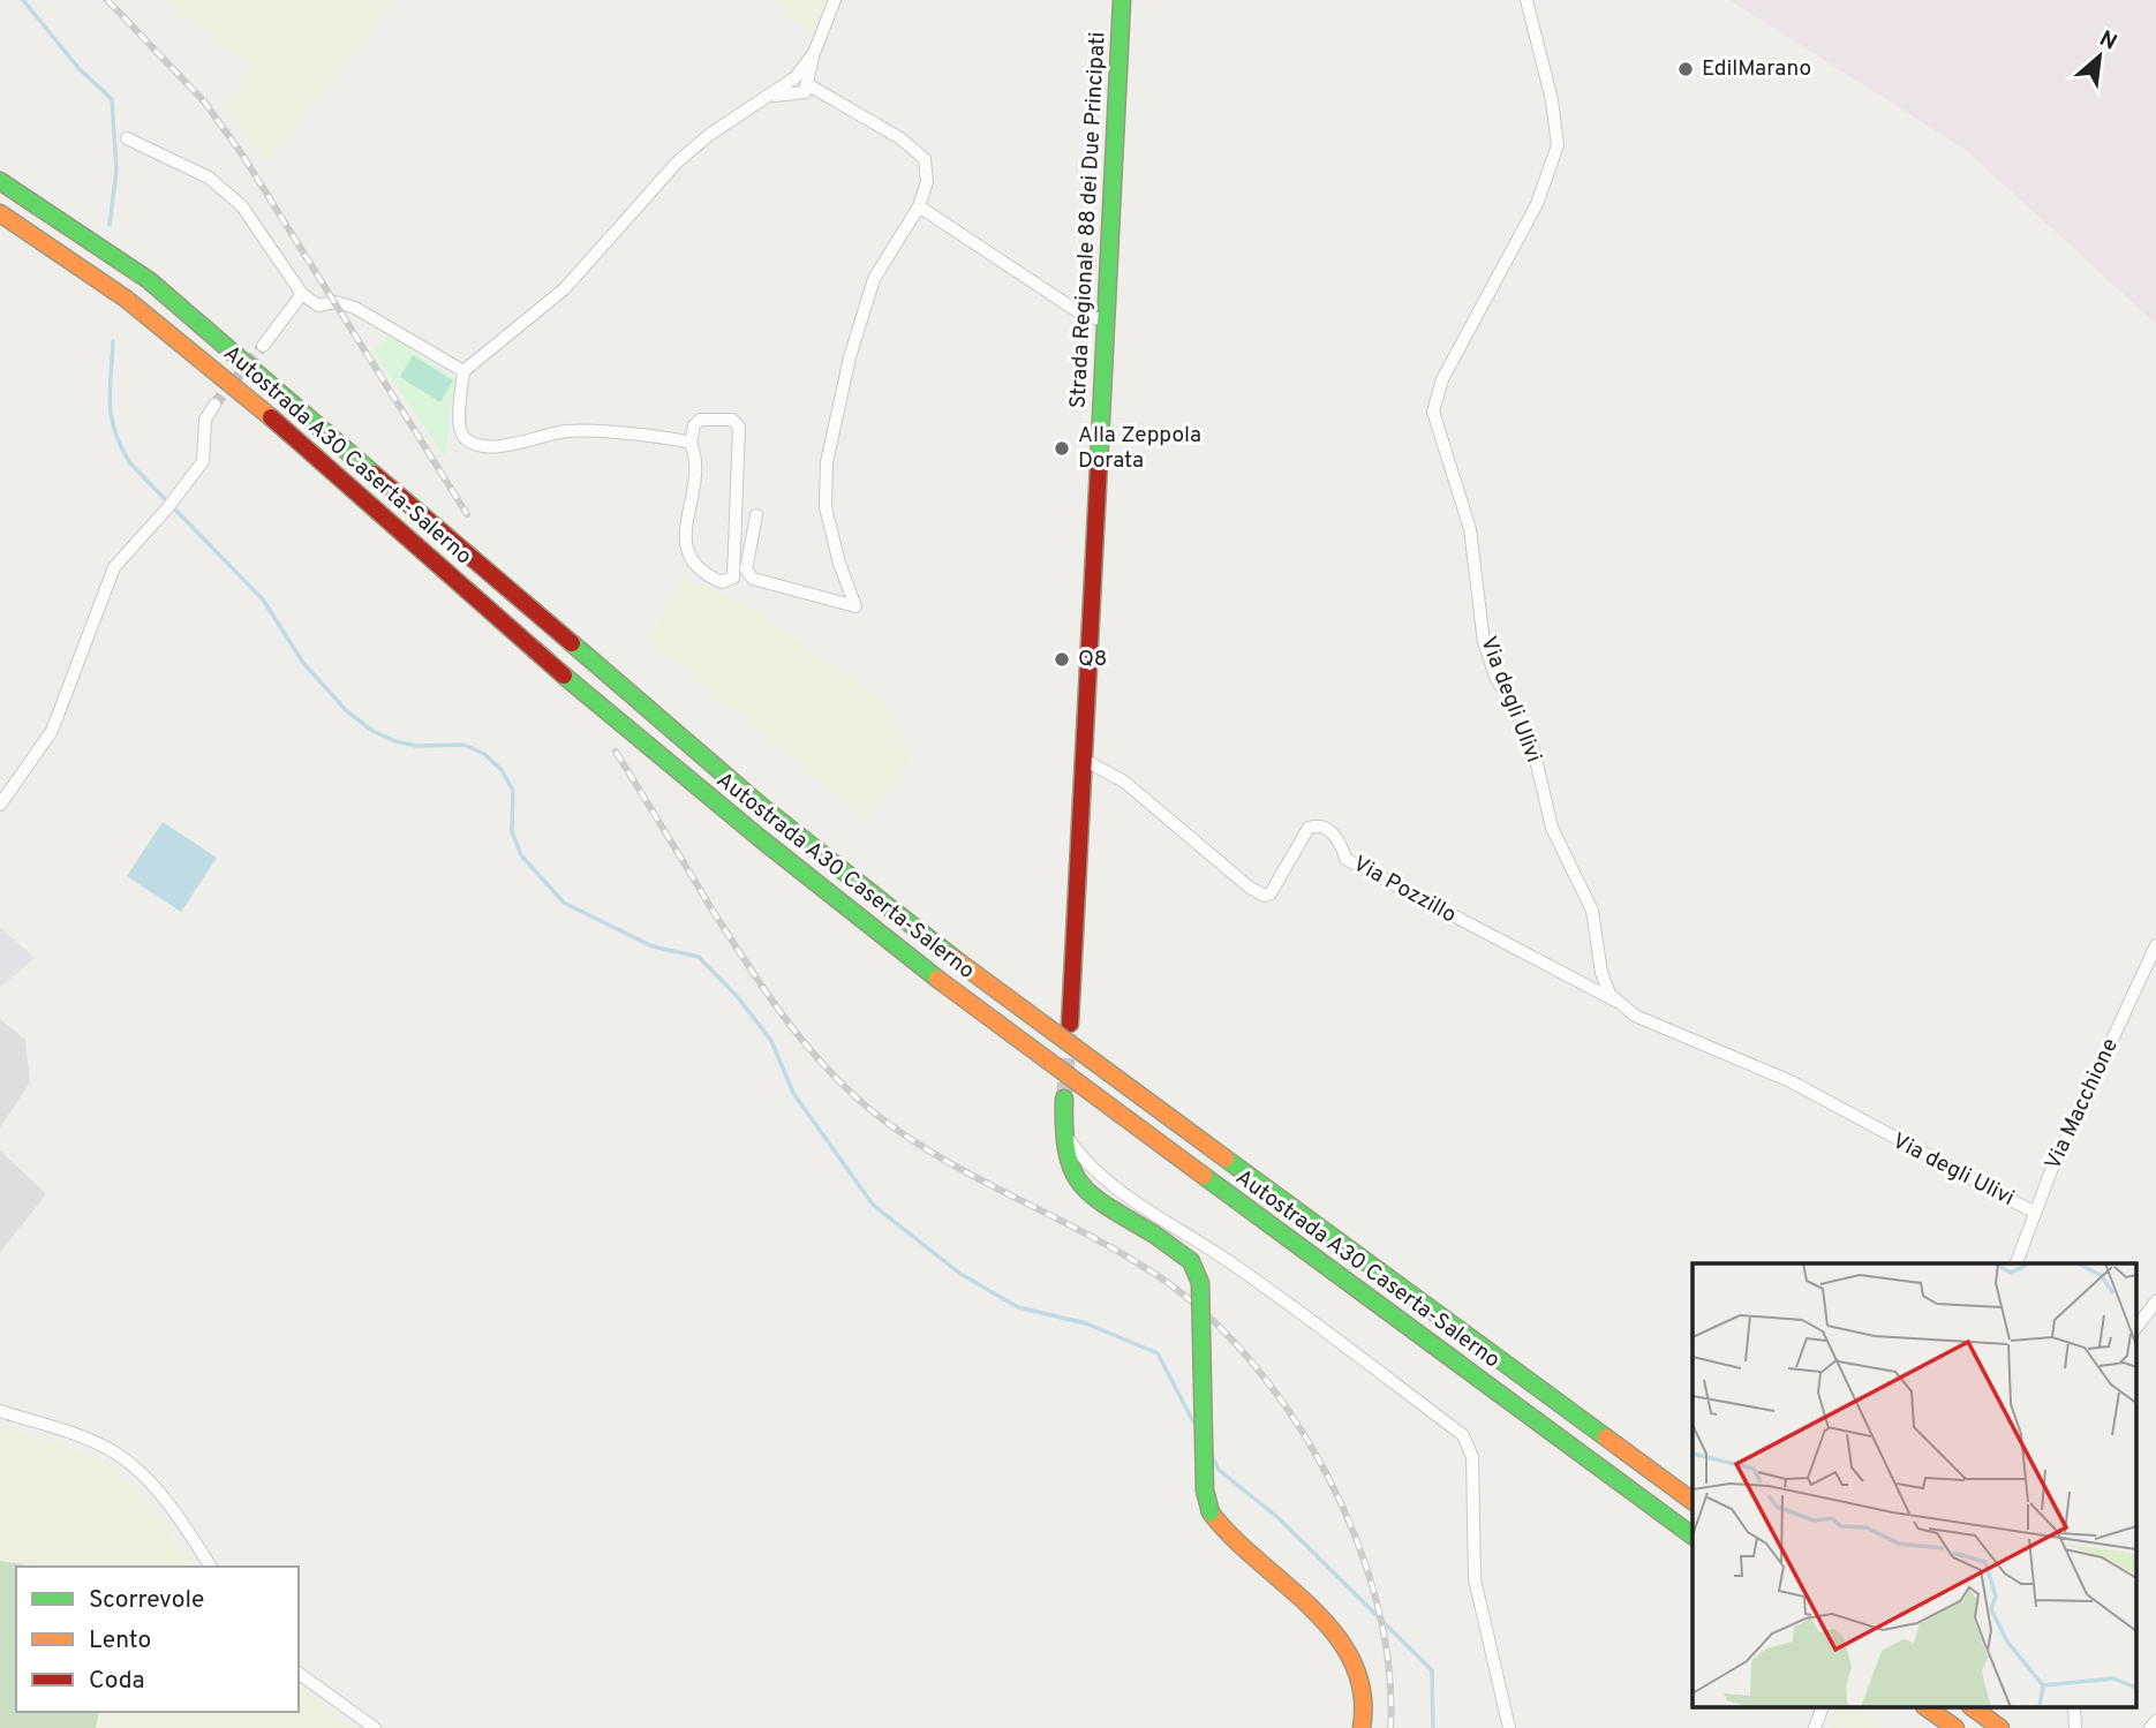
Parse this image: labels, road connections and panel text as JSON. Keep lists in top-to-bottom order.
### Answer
{
  "streets": {
    "main road": ["Strada Regionale 88 dei Due Principati", "Autostrada A30 Caserta-Salerno"],
    "street": ["Via degli Ulivi", "Via Pozzillo", "Via Macchione"]
  },
  "crossings": [
    ["Strada Regionale 88 dei Due Principati", "Via Pozzillo"],
    ["Via degli Ulivi", "Via Pozzillo"],
    ["Via degli Ulivi", "Via Macchione"]
  ],
  "places": ["EdilMarano", "Alla Zeppola Dorata", "Q8"],
  "legend": ["Scorrevole", "Lento", "Coda"],
  "north": "top right"
}
